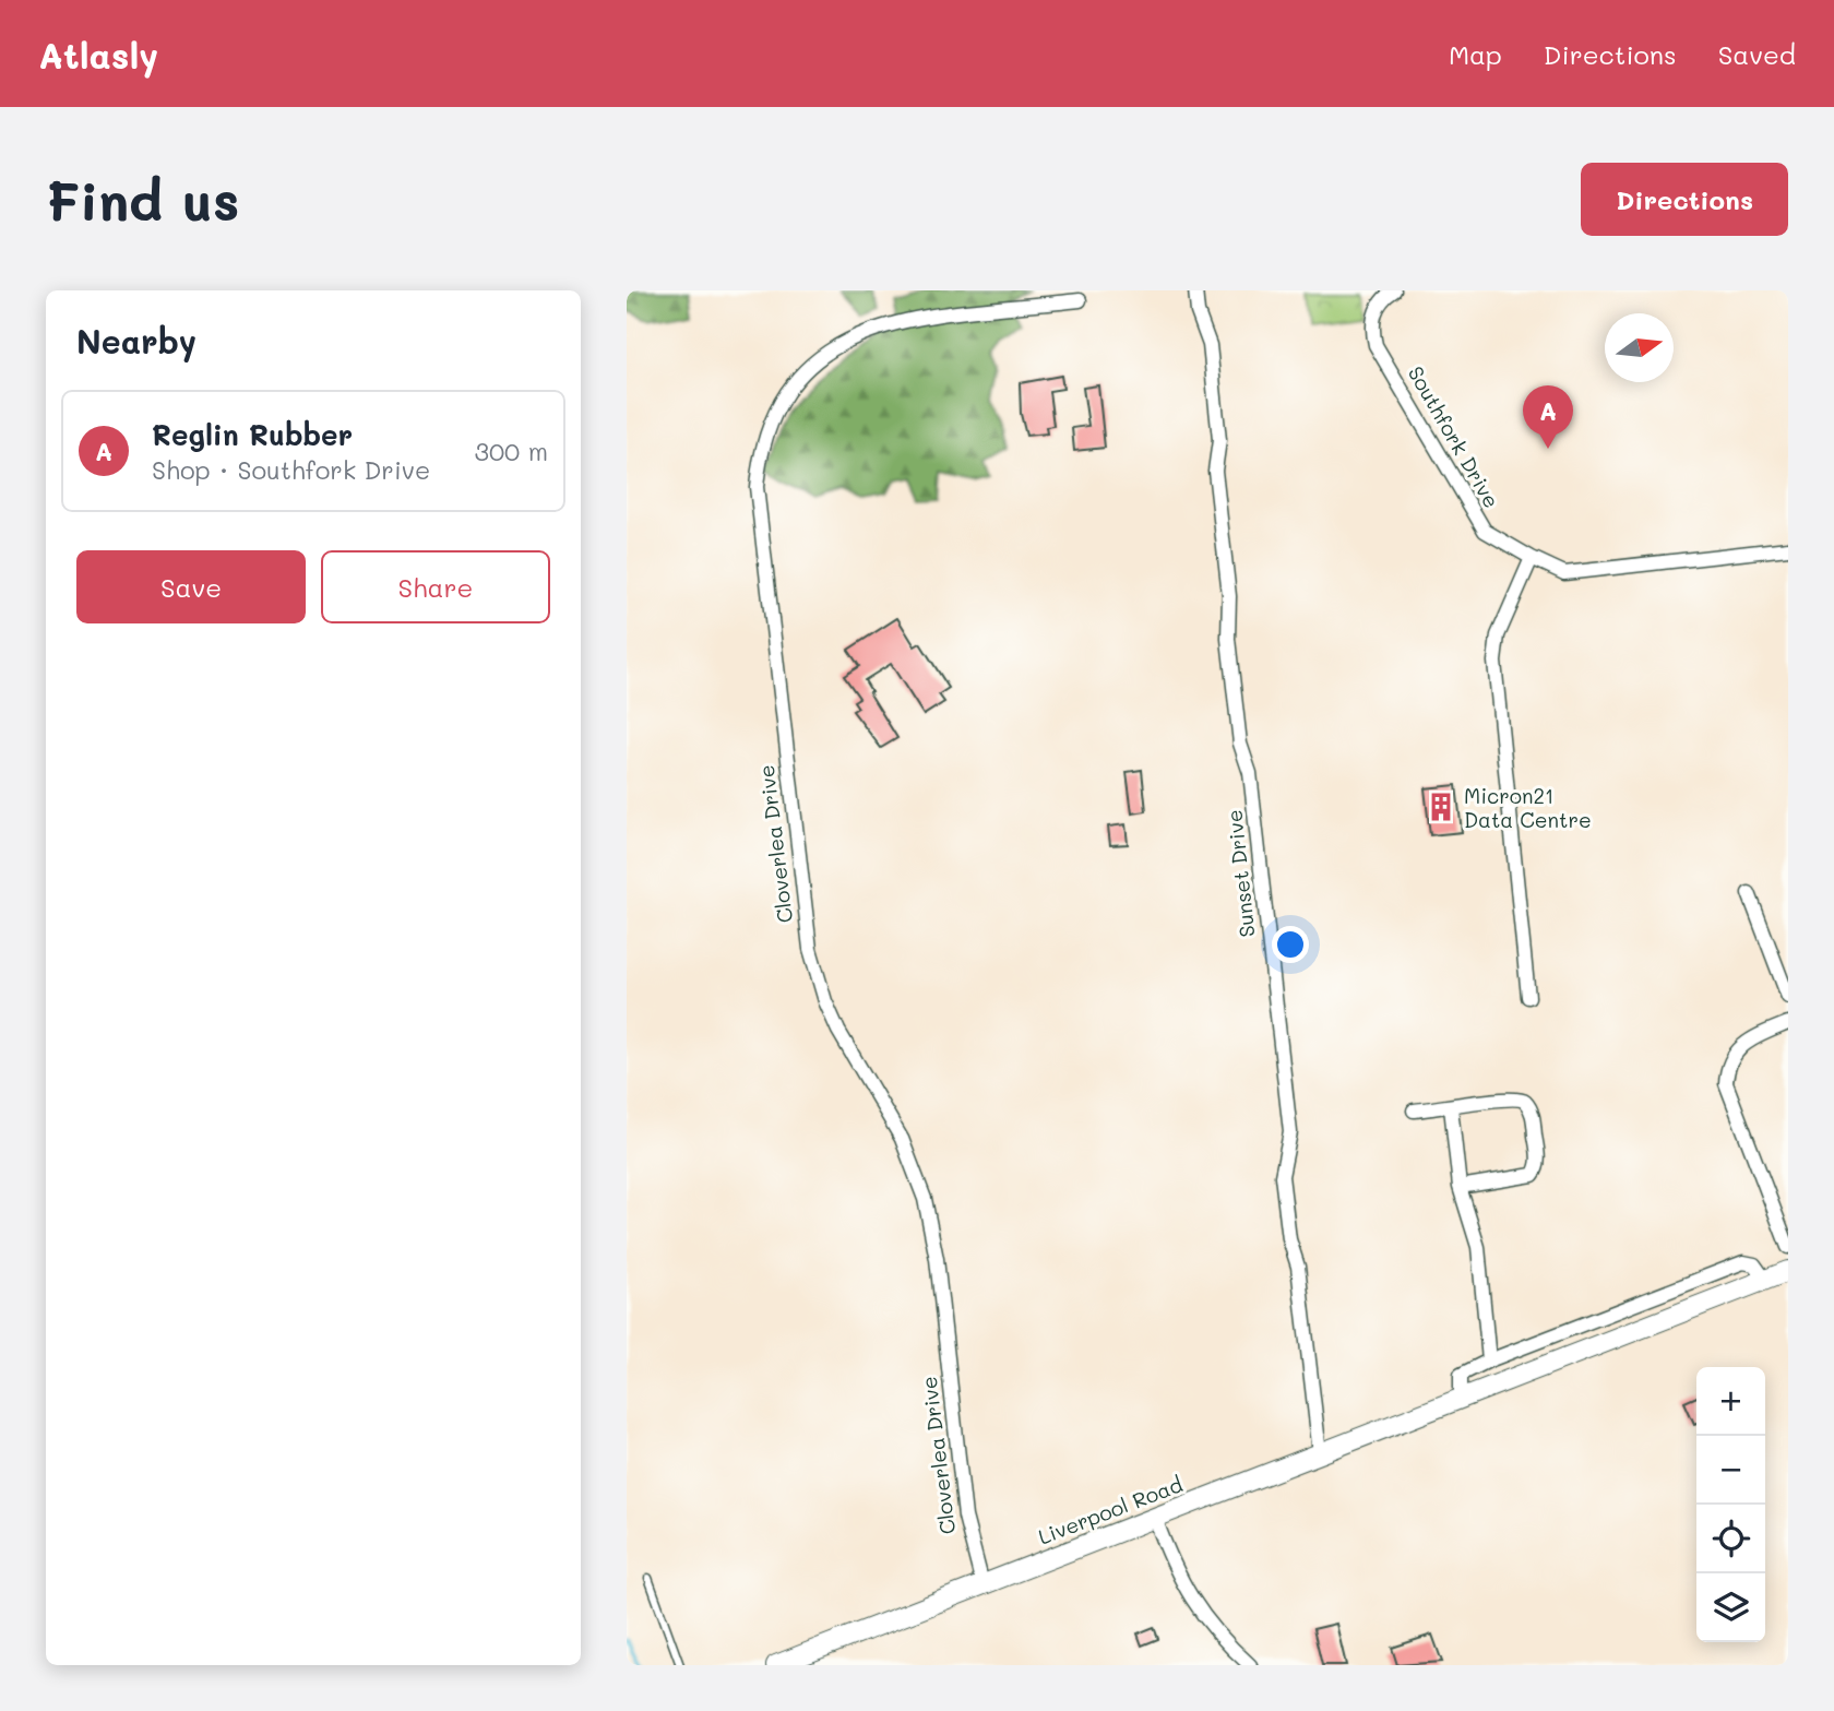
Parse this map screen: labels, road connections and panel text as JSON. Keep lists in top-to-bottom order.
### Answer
{
  "streets": {
    "main road": ["Liverpool Road"],
    "street": ["Southfork Drive", "Cloverlea Drive", "Sunset Drive"]
  },
  "crossings": [
    ["Cloverlea Drive", "Liverpool Road"],
    ["Sunset Drive", "Liverpool Road"]
  ],
  "places": {
    "building": ["Micron21 Data Centre"]
  },
  "north": "right",
  "page": {
    "header": "Atlasly",
    "nav": ["Map", "Directions", "Saved"],
    "buttons": [
      "Directions",
      ["Save", "Share"]
    ],
    "title": "Find us",
    "heading": "Nearby",
    "pins": "A",
    "list": [
      {
        "mark": "A",
        "name": "Reglin Rubber",
        "note": "Shop · Southfork Drive",
        "value": "300 m"
      }
    ],
    "map_buttons": ["+", "−"]
  }
}
